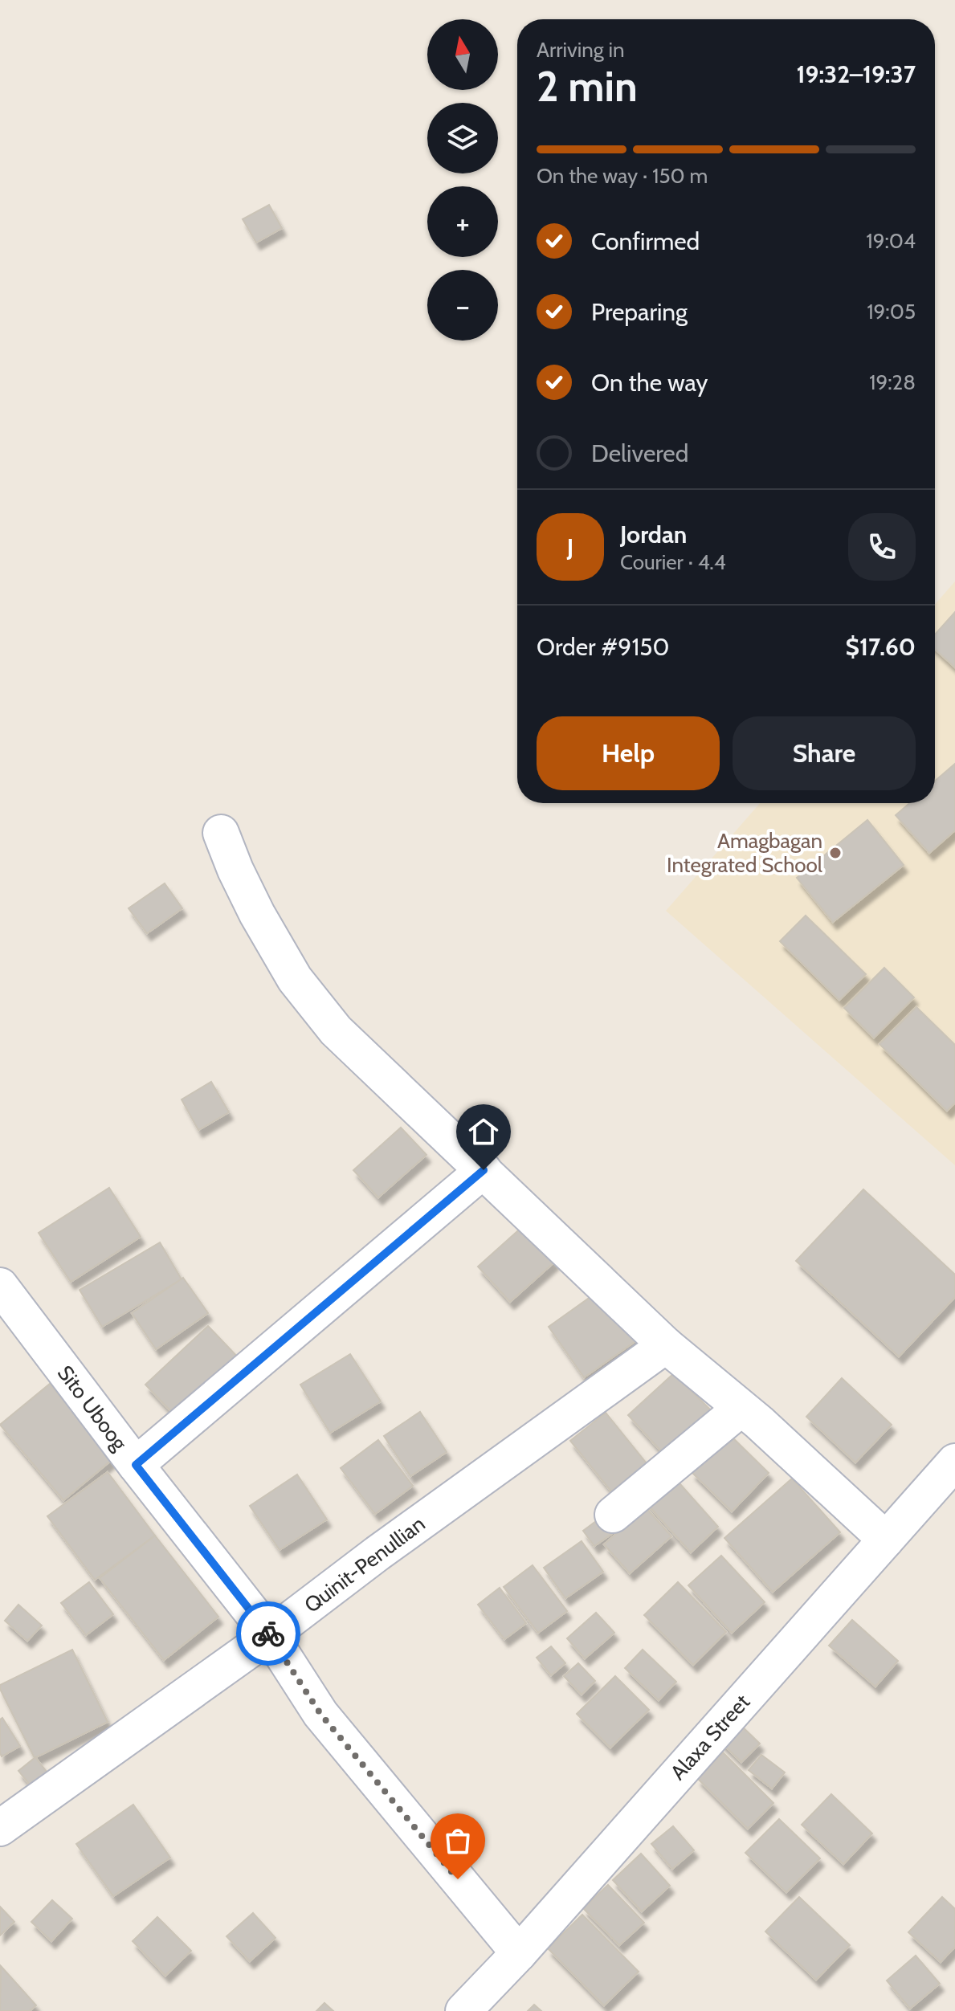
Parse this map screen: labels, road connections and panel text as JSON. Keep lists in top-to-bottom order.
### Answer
{
  "streets": {
    "street": ["Sito Uboog", "Quinit-Penullian", "Alaxa Street"]
  },
  "crossings": [
    ["Sito Uboog", "Quinit-Penullian"],
    ["Sito Uboog", "Alaxa Street"]
  ],
  "places": ["Amagbagan Integrated School"],
  "north": "top",
  "page": {
    "map_buttons": ["+", "−"],
    "heading": ["2 min", "Arriving in", "19:32–19:37"],
    "panel": [
      "Jordan",
      "Courier · 4.4",
      "Order #9150",
      "$17.60"
    ],
    "bar": "On the way · 150 m",
    "list": [
      ["Confirmed", "19:04"],
      ["Preparing", "19:05"],
      ["On the way", "19:28"],
      "Delivered"
    ],
    "round": "J",
    "buttons": ["Help", "Share"]
  }
}
